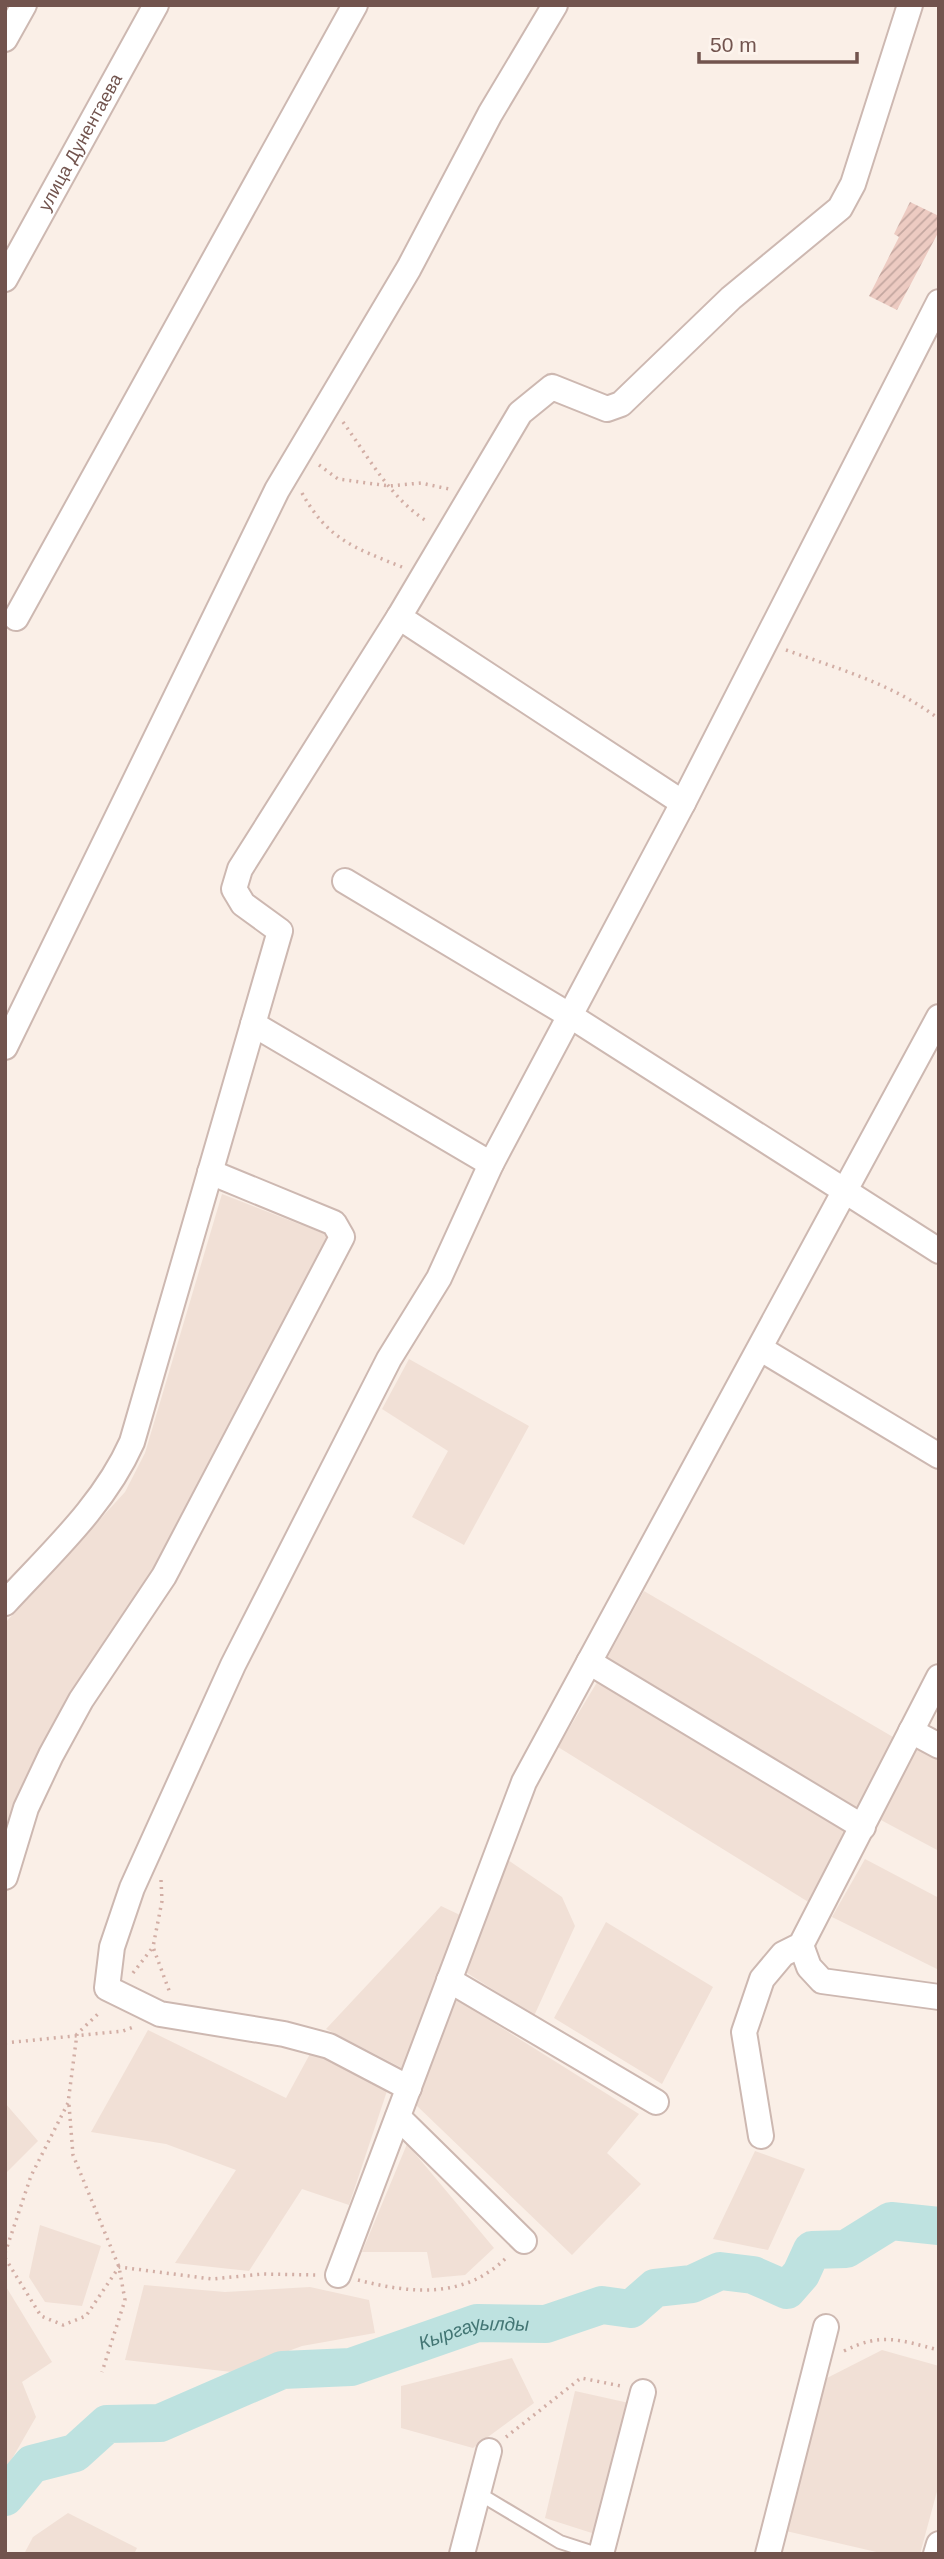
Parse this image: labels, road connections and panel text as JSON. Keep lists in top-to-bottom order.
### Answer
{
  "streets": {
    "street": ["улица Дунентаева"]
  },
  "water": ["Кыргауылды"],
  "scale_bar": "50 m"
}
